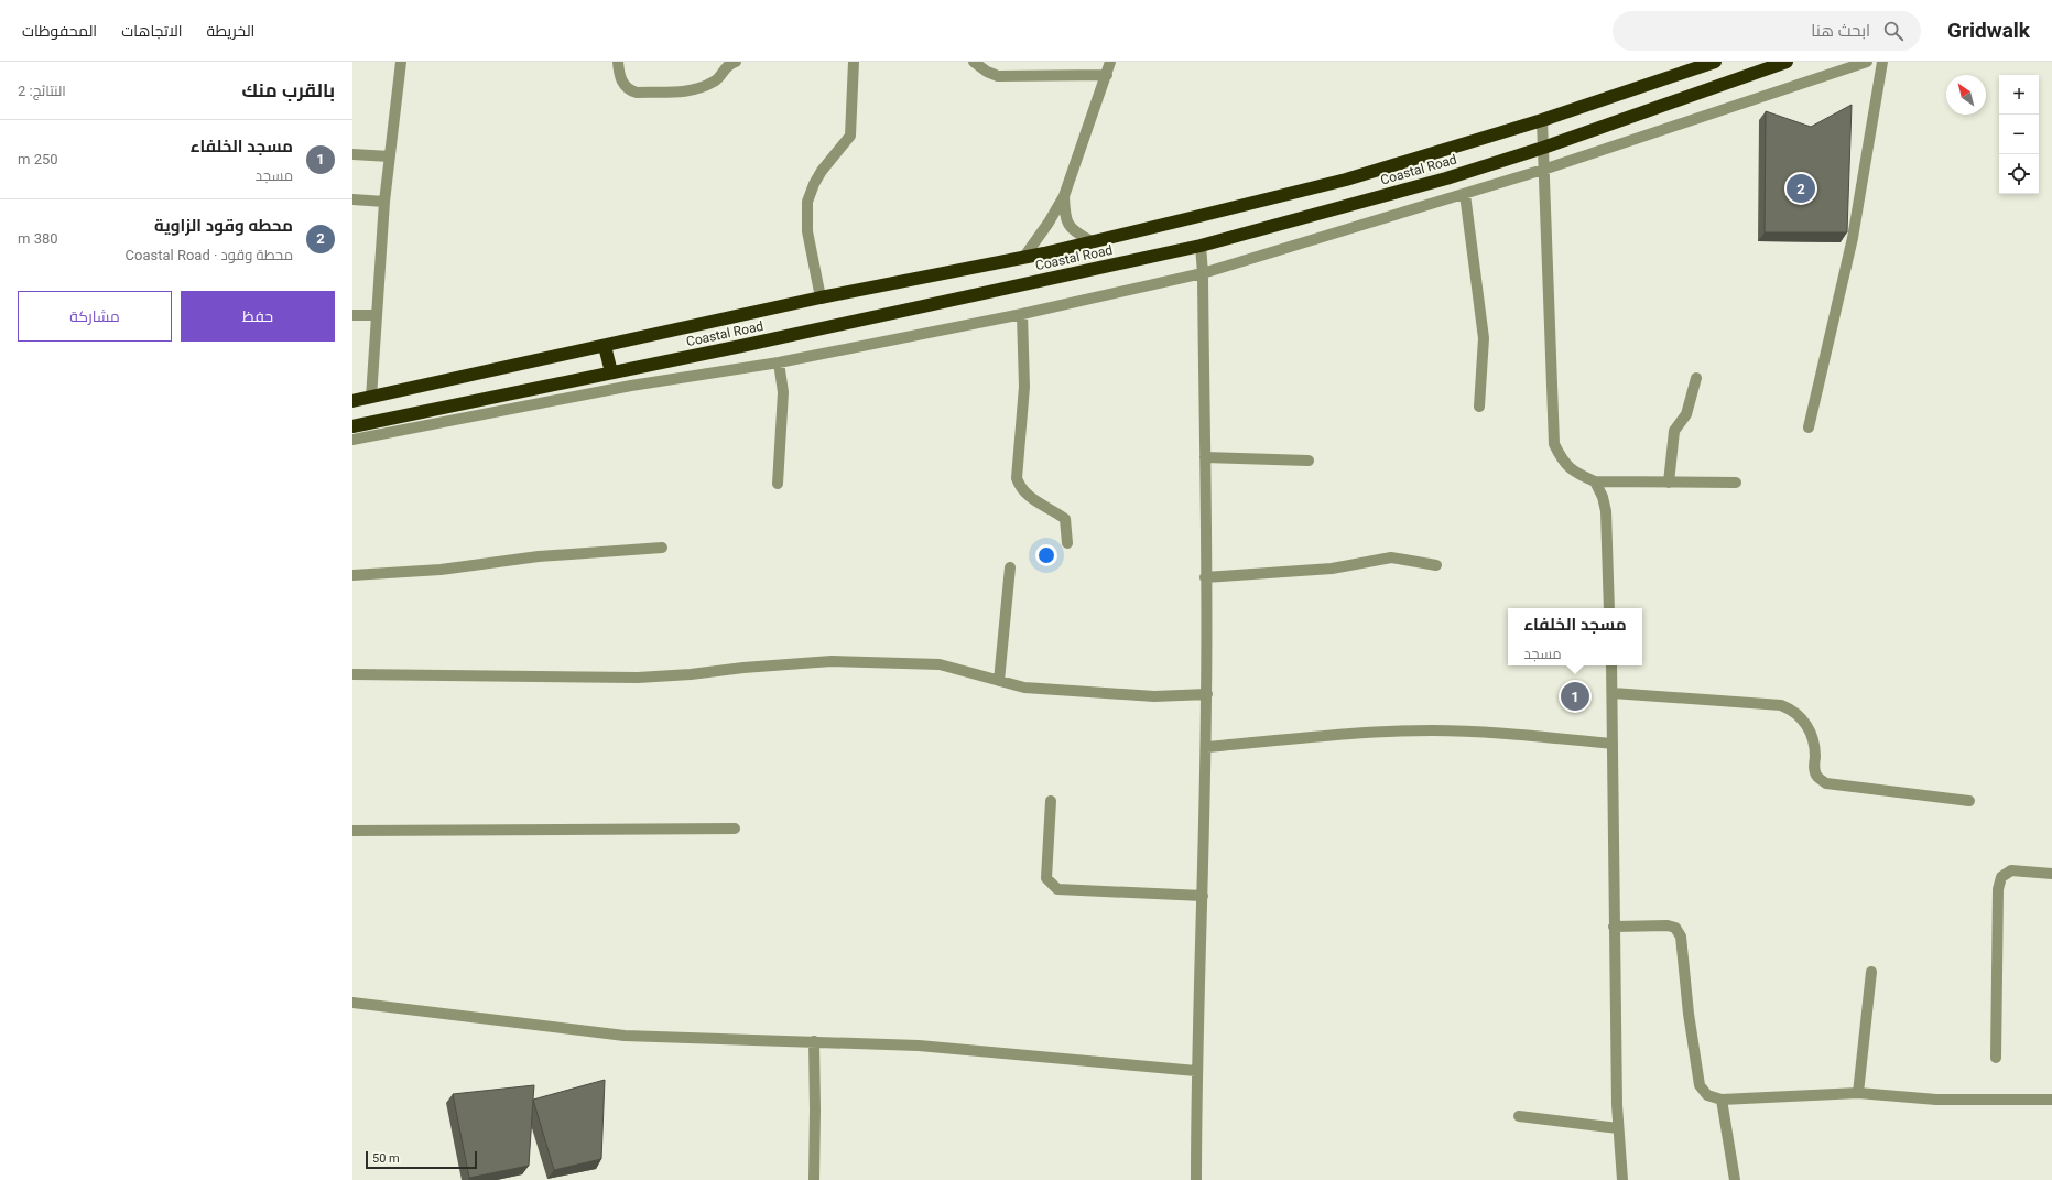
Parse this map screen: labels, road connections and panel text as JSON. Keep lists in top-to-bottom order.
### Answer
{
  "streets": {
    "highway": ["Coastal Road"]
  },
  "scale_bar": "50 m",
  "north": "top left",
  "page": {
    "header": "Gridwalk",
    "search": "ابحث هنا",
    "nav": ["الخريطة", "الاتجاهات", "المحفوظات"],
    "heading": ["بالقرب منك", "النتائج: 2"],
    "map_buttons": ["+", "−"],
    "list": [
      {
        "mark": "1",
        "name": "مسجد الخلفاء",
        "note": "مسجد",
        "value": "250 m"
      },
      {
        "mark": "2",
        "name": "محطه وقود الزاوية",
        "note": "محطة وقود · Coastal Road",
        "value": "380 m"
      }
    ],
    "pins": ["2", "1"],
    "buttons": ["حفظ", "مشاركة"],
    "popup": ["مسجد الخلفاء", "مسجد"],
    "scale": "50 m"
  }
}
